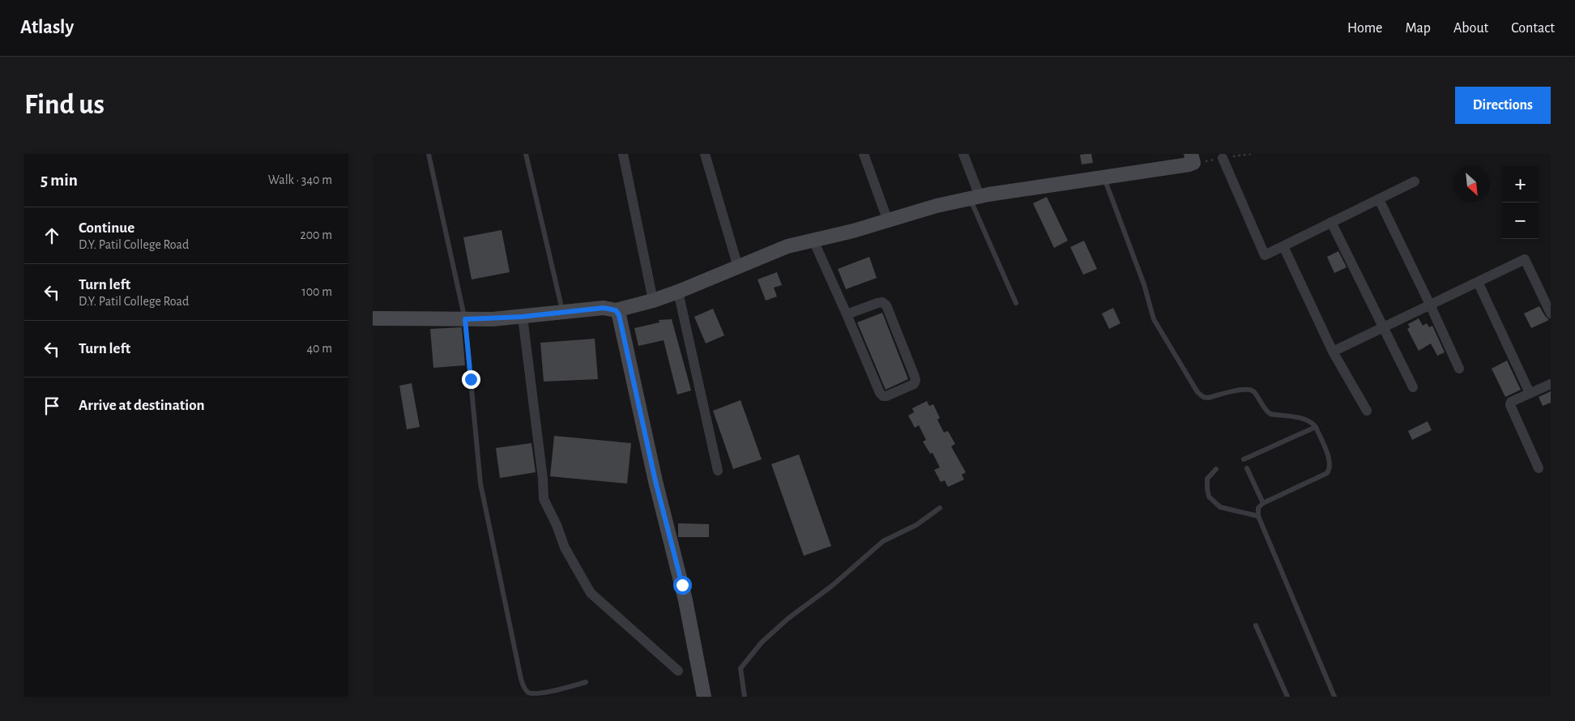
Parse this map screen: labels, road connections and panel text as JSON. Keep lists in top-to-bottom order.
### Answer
{
  "north": "bottom right",
  "page": {
    "header": "Atlasly",
    "nav": [
      "Home",
      "Map",
      "About",
      "Contact"
    ],
    "buttons": "Directions",
    "title": "Find us",
    "heading": ["5 min", "Walk · 340 m"],
    "map_buttons": ["+", "−"],
    "list": [
      ["Continue", "D.Y. Patil College Road", "200 m"],
      ["Turn left", "D.Y. Patil College Road", "100 m"],
      ["Turn left", "40 m"],
      "Arrive at destination"
    ]
  }
}
